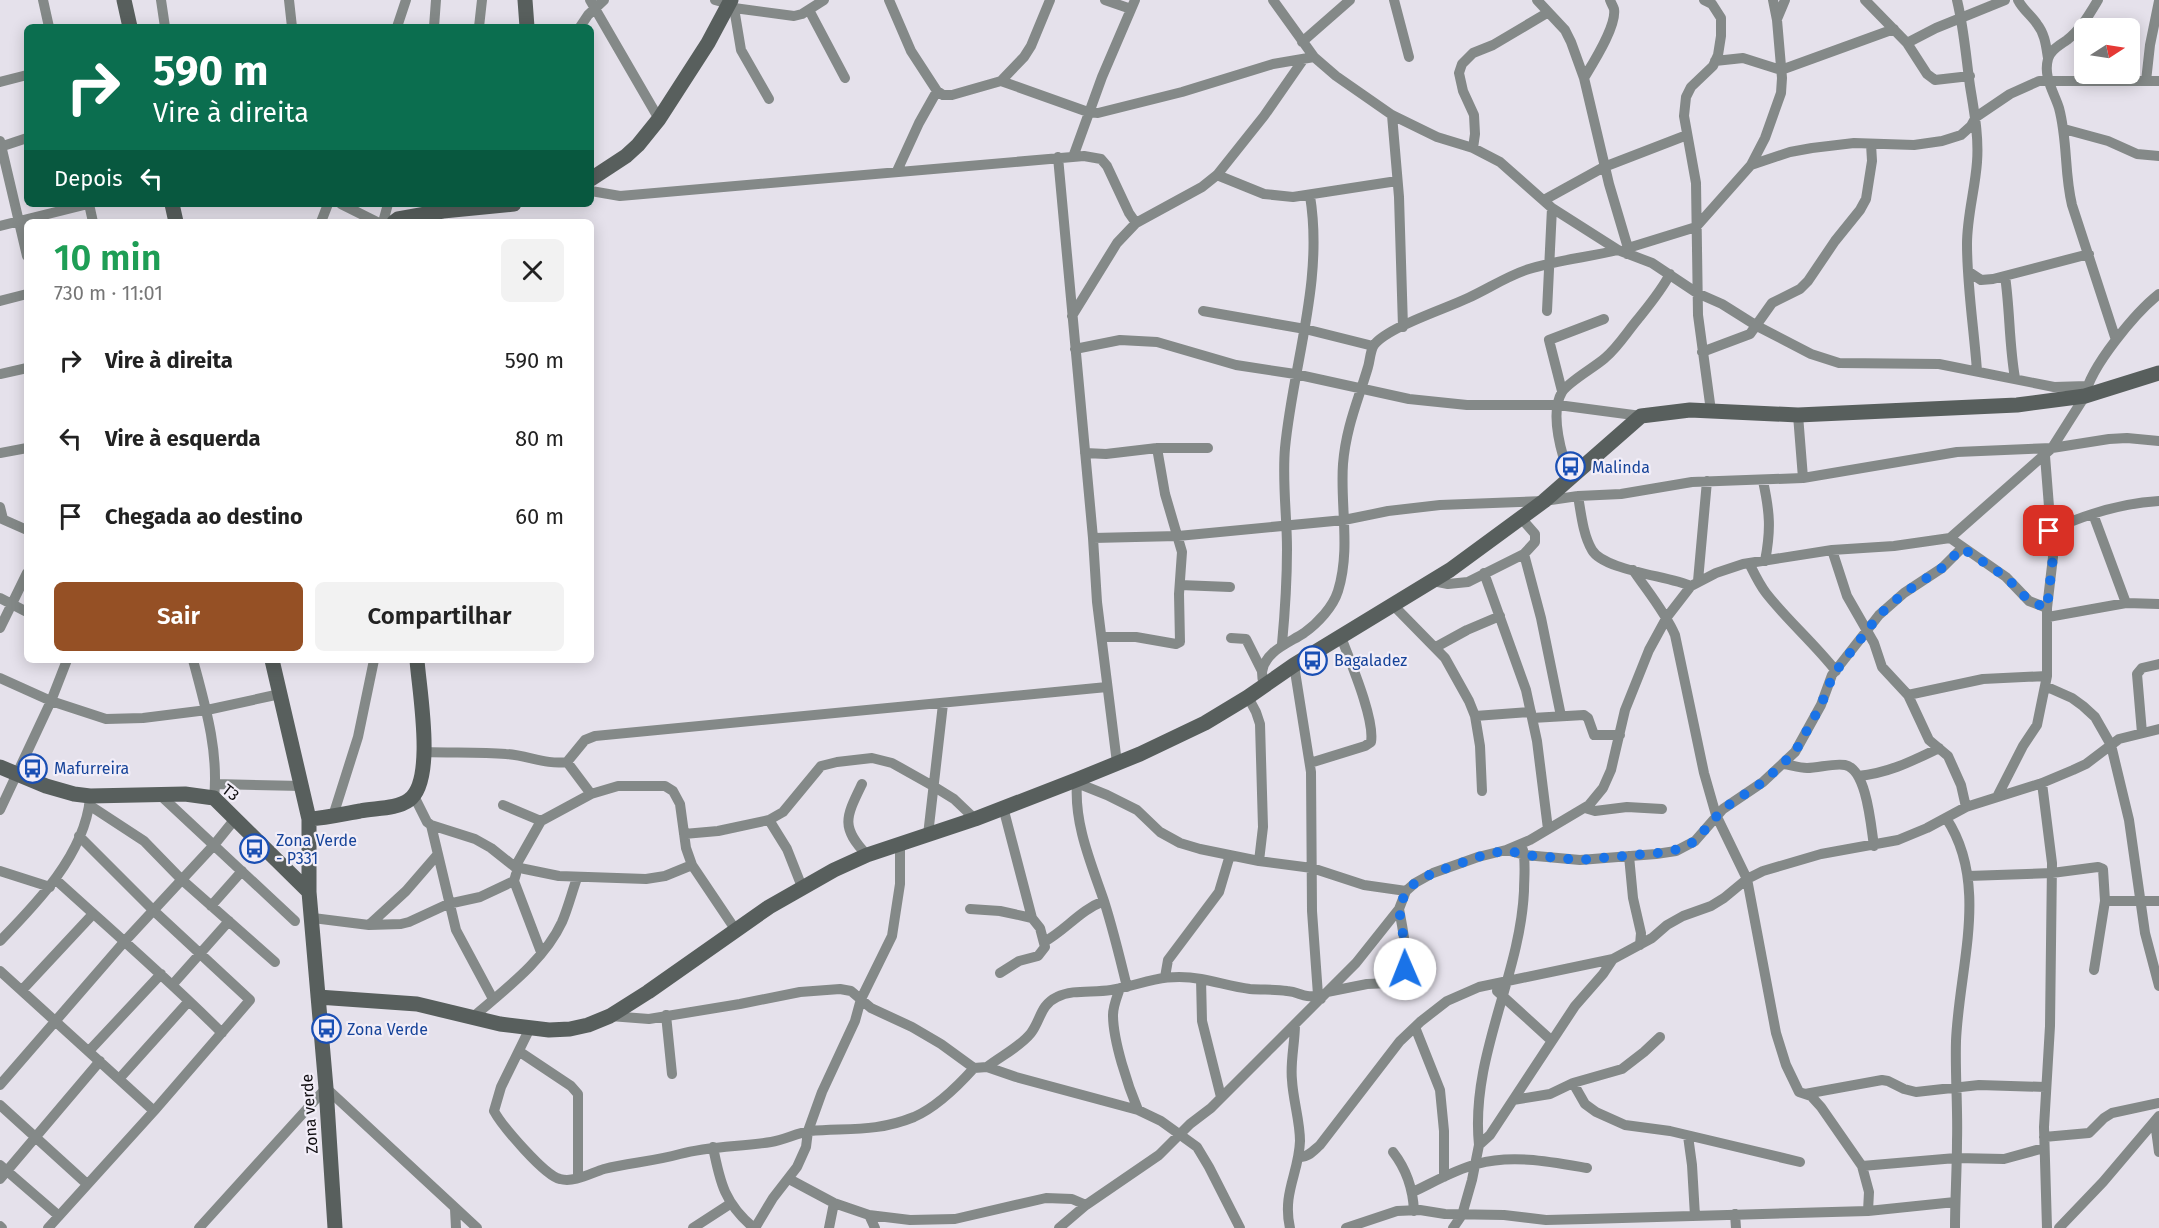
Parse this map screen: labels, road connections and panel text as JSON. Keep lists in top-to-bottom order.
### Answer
{
  "streets": {
    "street": ["T3", "Zona verde"]
  },
  "places": {
    "bus stop": [
      "Malinda",
      "Bagaladez",
      "Mafurreira",
      "Zona Verde - P331",
      "Zona Verde"
    ]
  },
  "north": "right",
  "page": {
    "turn": ["590 m", "Vire à direita"],
    "then": "Depois",
    "heading": ["10 min", "730 m · 11:01"],
    "list": [
      {
        "name": "Vire à direita",
        "value": "590 m"
      },
      {
        "name": "Vire à esquerda",
        "value": "80 m"
      },
      {
        "name": "Chegada ao destino",
        "value": "60 m"
      }
    ],
    "buttons": ["Sair", "Compartilhar"]
  }
}
